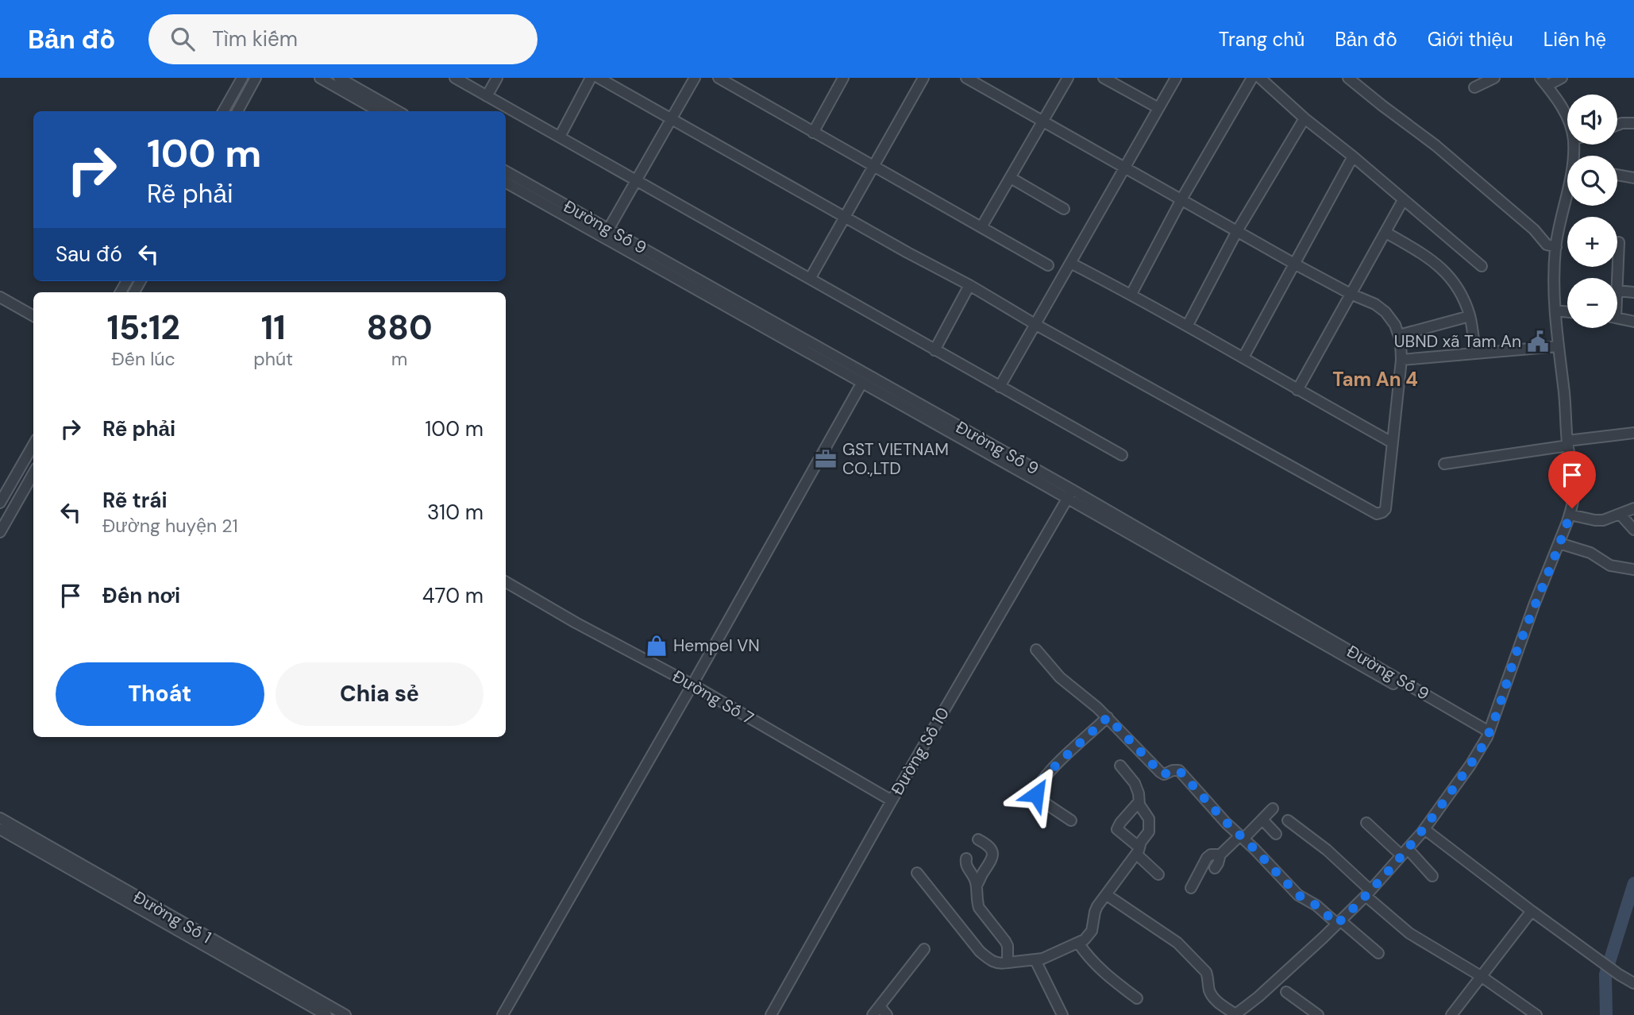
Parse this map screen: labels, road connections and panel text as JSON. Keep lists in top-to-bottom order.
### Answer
{
  "streets": {
    "street": [
      "Đường Số 9",
      "Đường Số 7",
      "Đường Số 10",
      "Đường Số 1"
    ]
  },
  "crossings": [
    ["Đường Số 9", "Đường Số 10"],
    ["Đường Số 7", "Đường Số 10"]
  ],
  "districts": ["Tam An 4"],
  "places": {
    "public building": ["UBND xã Tam An"],
    "office": ["GST VIETNAM CO.,LTD"],
    "shop": ["Hempel VN"]
  },
  "page": {
    "header": "Bản đồ",
    "search": "Tìm kiếm",
    "nav": [
      "Trang chủ",
      "Bản đồ",
      "Giới thiệu",
      "Liên hệ"
    ],
    "map_buttons": ["+", "−"],
    "turn": ["100 m", "Rẽ phải"],
    "then": "Sau đó",
    "eta": [
      "15:12",
      "Đến lúc",
      "11",
      "phút",
      "880",
      "m"
    ],
    "list": [
      {
        "name": "Rẽ phải",
        "value": "100 m"
      },
      {
        "name": "Rẽ trái",
        "note": "Đường huyện 21",
        "value": "310 m"
      },
      {
        "name": "Đến nơi",
        "value": "470 m"
      }
    ],
    "buttons": ["Thoát", "Chia sẻ"]
  }
}
